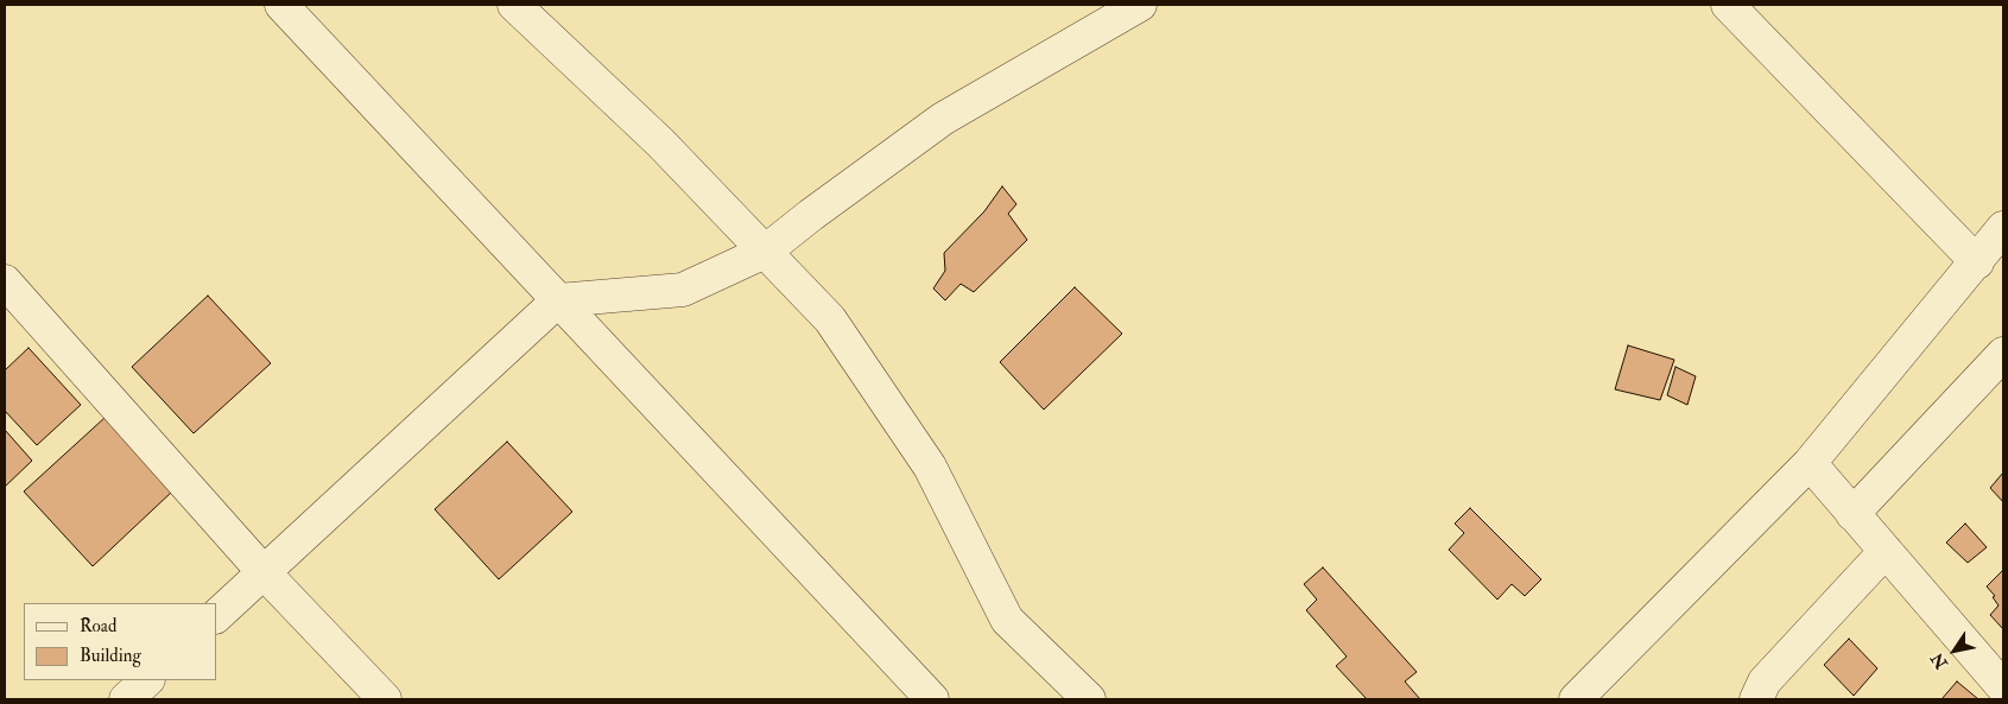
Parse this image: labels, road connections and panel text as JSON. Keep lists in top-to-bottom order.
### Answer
{
  "legend": ["Road", "Building"],
  "north": "bottom left"
}
